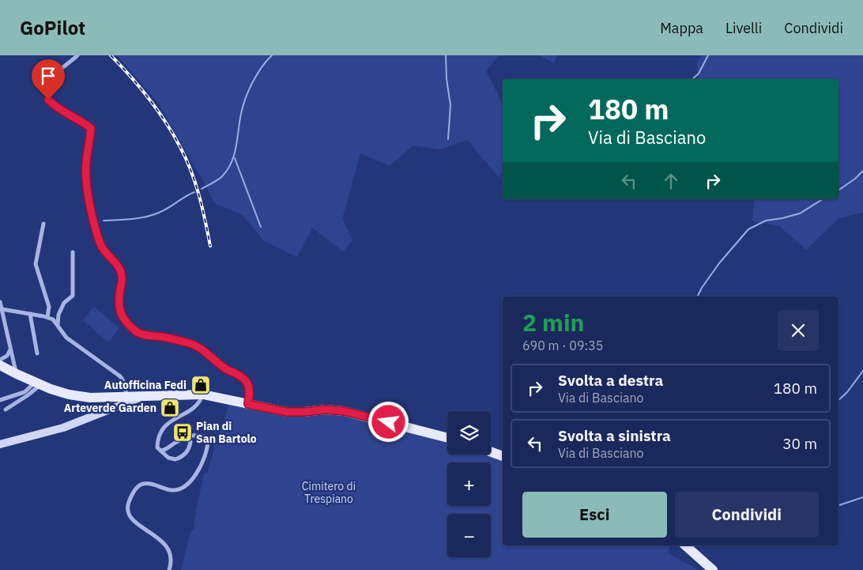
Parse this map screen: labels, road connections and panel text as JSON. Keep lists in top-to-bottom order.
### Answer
{
  "parks": ["Cimitero di Trespiano"],
  "places": {
    "shop": ["Autofficina Fedi", "Arteverde Garden"],
    "bus stop": ["Pian di San Bartolo"]
  },
  "page": {
    "header": "GoPilot",
    "nav": ["Mappa", "Livelli", "Condividi"],
    "turn": ["180 m", "Via di Basciano"],
    "heading": ["2 min", "690 m · 09:35"],
    "list": [
      {
        "name": "Svolta a destra",
        "note": "Via di Basciano",
        "value": "180 m"
      },
      {
        "name": "Svolta a sinistra",
        "note": "Via di Basciano",
        "value": "30 m"
      }
    ],
    "map_buttons": ["+", "−"],
    "buttons": ["Esci", "Condividi"]
  }
}
